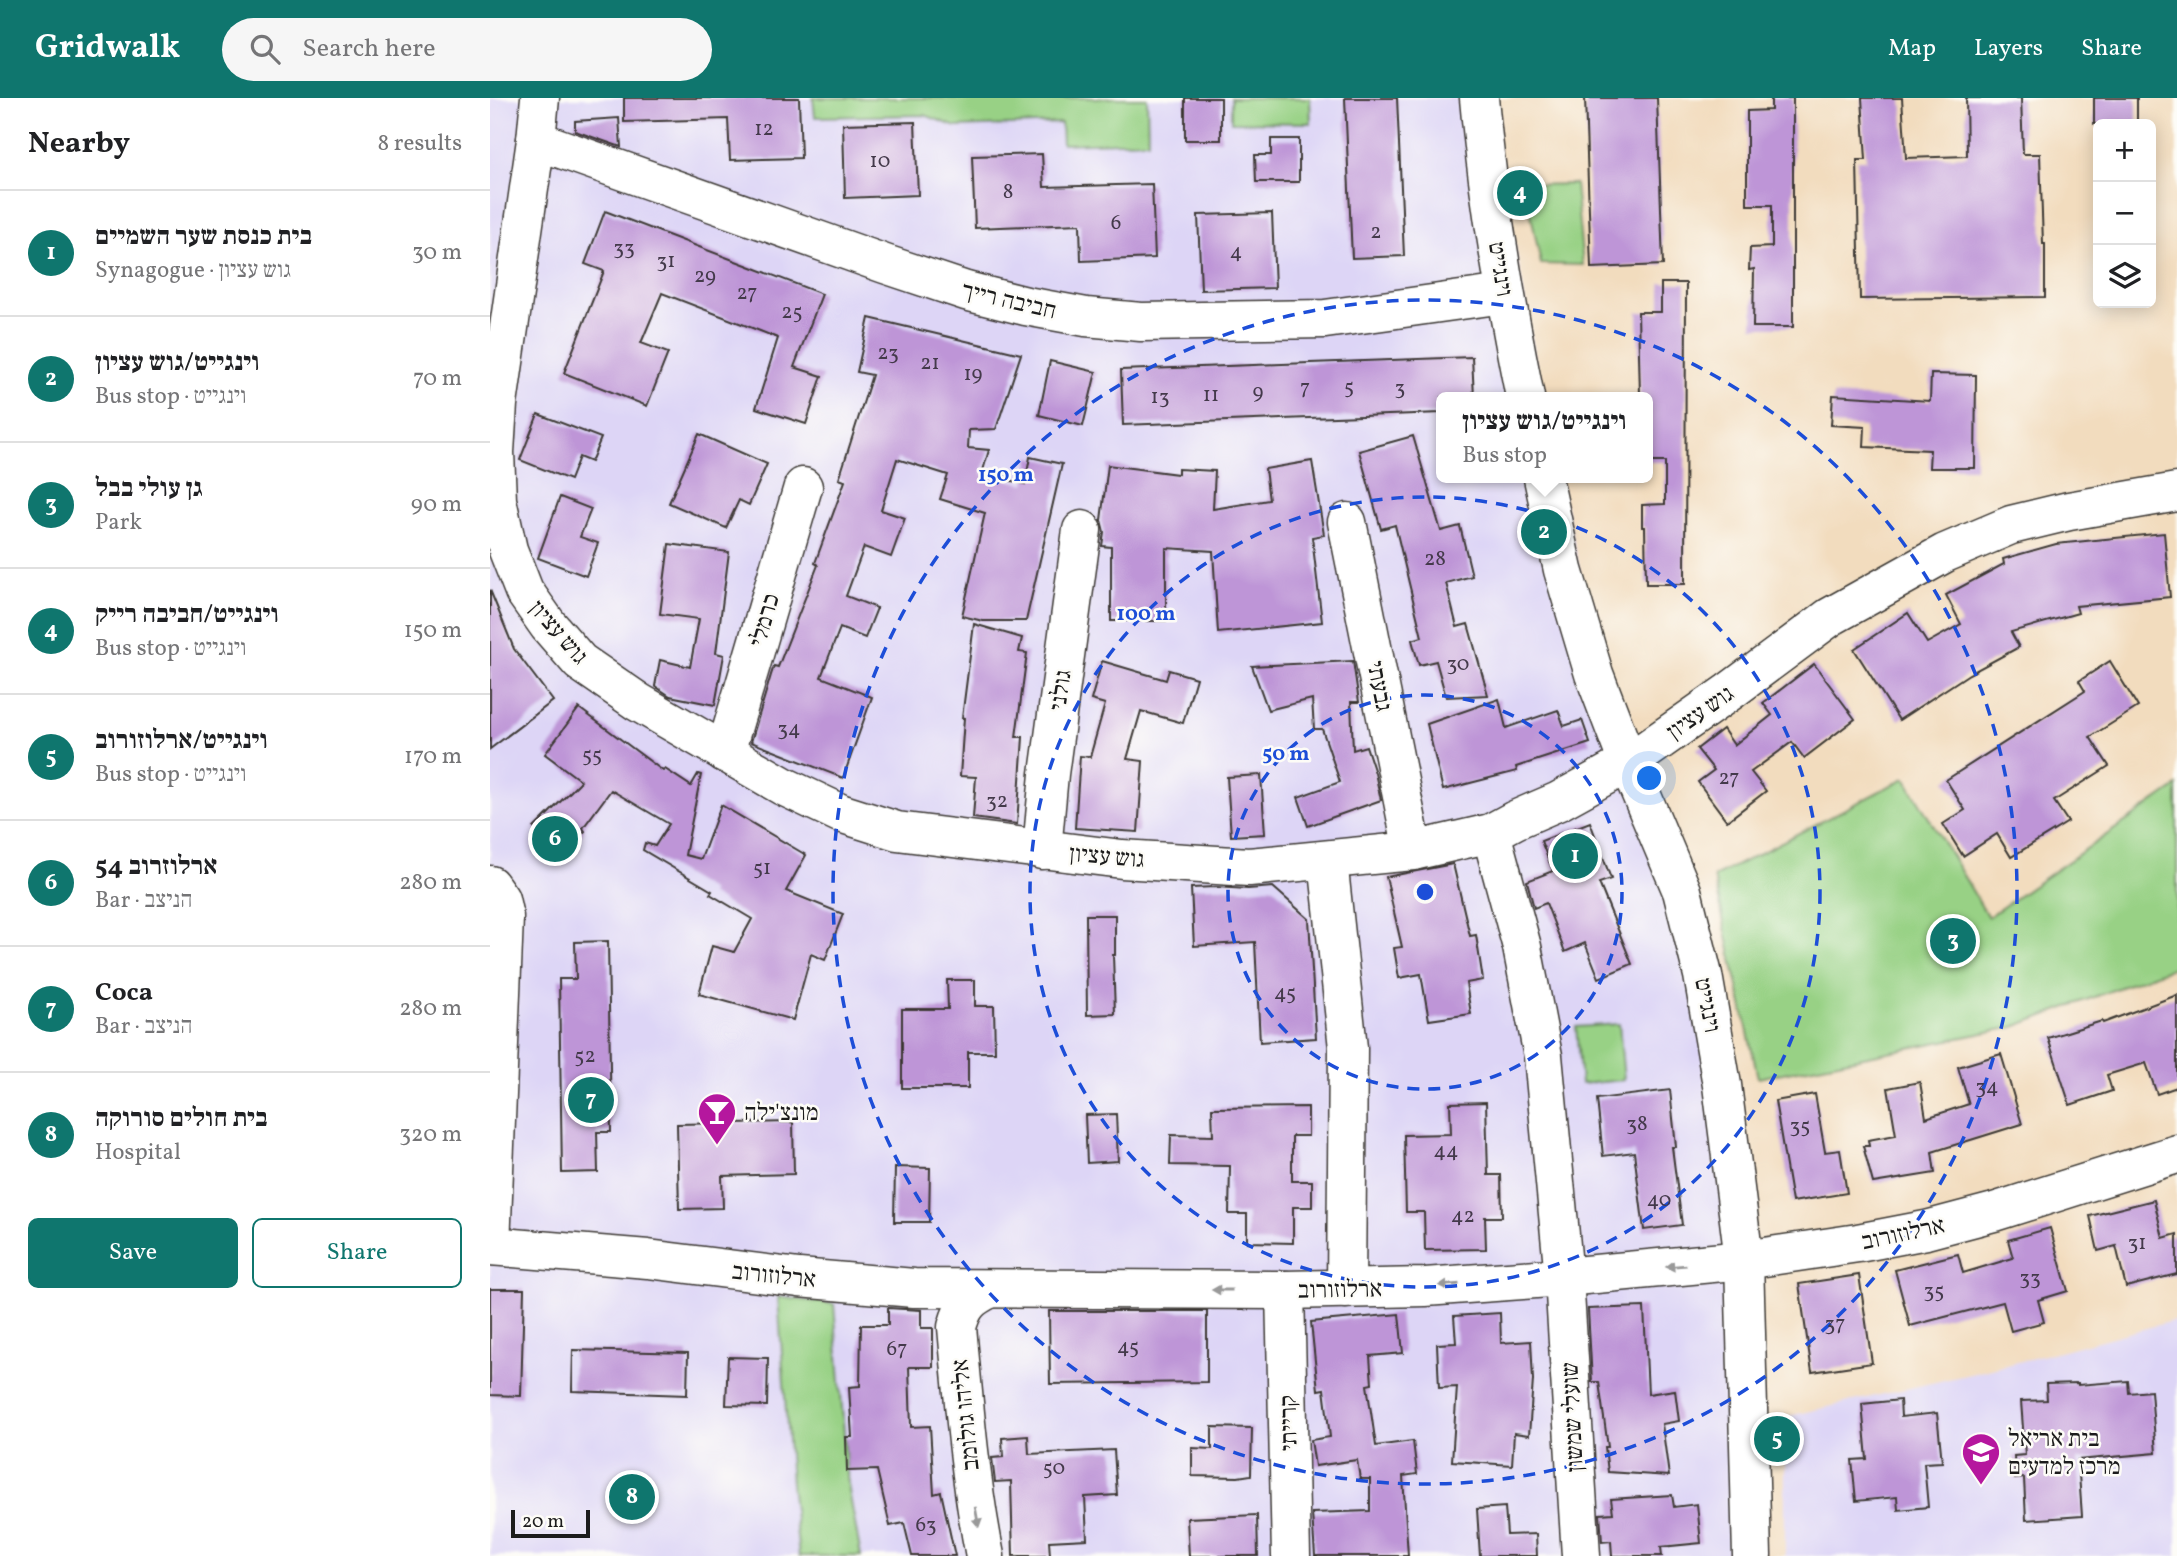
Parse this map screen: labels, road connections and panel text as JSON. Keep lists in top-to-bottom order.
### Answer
{
  "streets": {
    "street": [
      "וינגייט",
      "חביבה רייך",
      "כרמלי",
      "גוש עציון",
      "גבעתי",
      "גולני",
      "ארלוזורוב",
      "אליהו גולומב",
      "שועלי שמשון",
      "קרייתי"
    ]
  },
  "crossings": [
    ["וינגייט", "חביבה רייך"],
    ["וינגייט", "גוש עציון"],
    ["וינגייט", "ארלוזורוב"],
    ["חביבה רייך", "גוש עציון"],
    ["כרמלי", "גוש עציון"],
    ["גוש עציון", "גבעתי"],
    ["גוש עציון", "גולני"],
    ["גוש עציון", "שועלי שמשון"],
    ["ארלוזורוב", "אליהו גולומב"],
    ["ארלוזורוב", "שועלי שמשון"],
    ["ארלוזורוב", "קרייתי"]
  ],
  "one_way": ["ארלוזורוב", "אליהו גולומב"],
  "places": {
    "bar": ["מונצ'ילה"],
    "school or university": ["בית אריאל מרכז למדעים"]
  },
  "house_numbers": [
    "12",
    "10",
    "8",
    "6",
    "2",
    "33",
    "4",
    "31",
    "29",
    "27",
    "25",
    "23",
    "21",
    "19",
    "5",
    "7",
    "3",
    "9",
    "11",
    "13",
    "28",
    "30",
    "34",
    "55",
    "27",
    "32",
    "51",
    "45",
    "52",
    "34",
    "38",
    "35",
    "44",
    "40",
    "42",
    "31",
    "33",
    "35",
    "37",
    "45",
    "67",
    "50",
    "63"
  ],
  "scale_bar": "20 m",
  "page": {
    "header": "Gridwalk",
    "search": "Search here",
    "nav": ["Map", "Layers", "Share"],
    "heading": ["Nearby", "8 results"],
    "map_buttons": ["+", "−"],
    "pins": [
      "4",
      "2",
      "6",
      "1",
      "3",
      "7",
      "5",
      "8"
    ],
    "list": [
      {
        "mark": "1",
        "name": "בית כנסת שער השמיים",
        "note": "Synagogue · גוש עציון",
        "value": "30 m"
      },
      {
        "mark": "2",
        "name": "וינגייט/גוש עציון",
        "note": "Bus stop · וינגייט",
        "value": "70 m"
      },
      {
        "mark": "3",
        "name": "גן עולי בבל",
        "note": "Park",
        "value": "90 m"
      },
      {
        "mark": "4",
        "name": "וינגייט/חביבה רייק",
        "note": "Bus stop · וינגייט",
        "value": "150 m"
      },
      {
        "mark": "5",
        "name": "וינגייט/ארלוזורוב",
        "note": "Bus stop · וינגייט",
        "value": "170 m"
      },
      {
        "mark": "6",
        "name": "ארלוזרוב 54",
        "note": "Bar · הניצב",
        "value": "280 m"
      },
      {
        "mark": "7",
        "name": "Coca",
        "note": "Bar · הניצב",
        "value": "280 m"
      },
      {
        "mark": "8",
        "name": "בית חולים סורוקה",
        "note": "Hospital",
        "value": "320 m"
      }
    ],
    "popup": ["וינגייט/גוש עציון", "Bus stop"],
    "buttons": ["Save", "Share"],
    "scale": "20 m"
  },
  "rings": ["150 m", "100 m", "50 m"]
}
